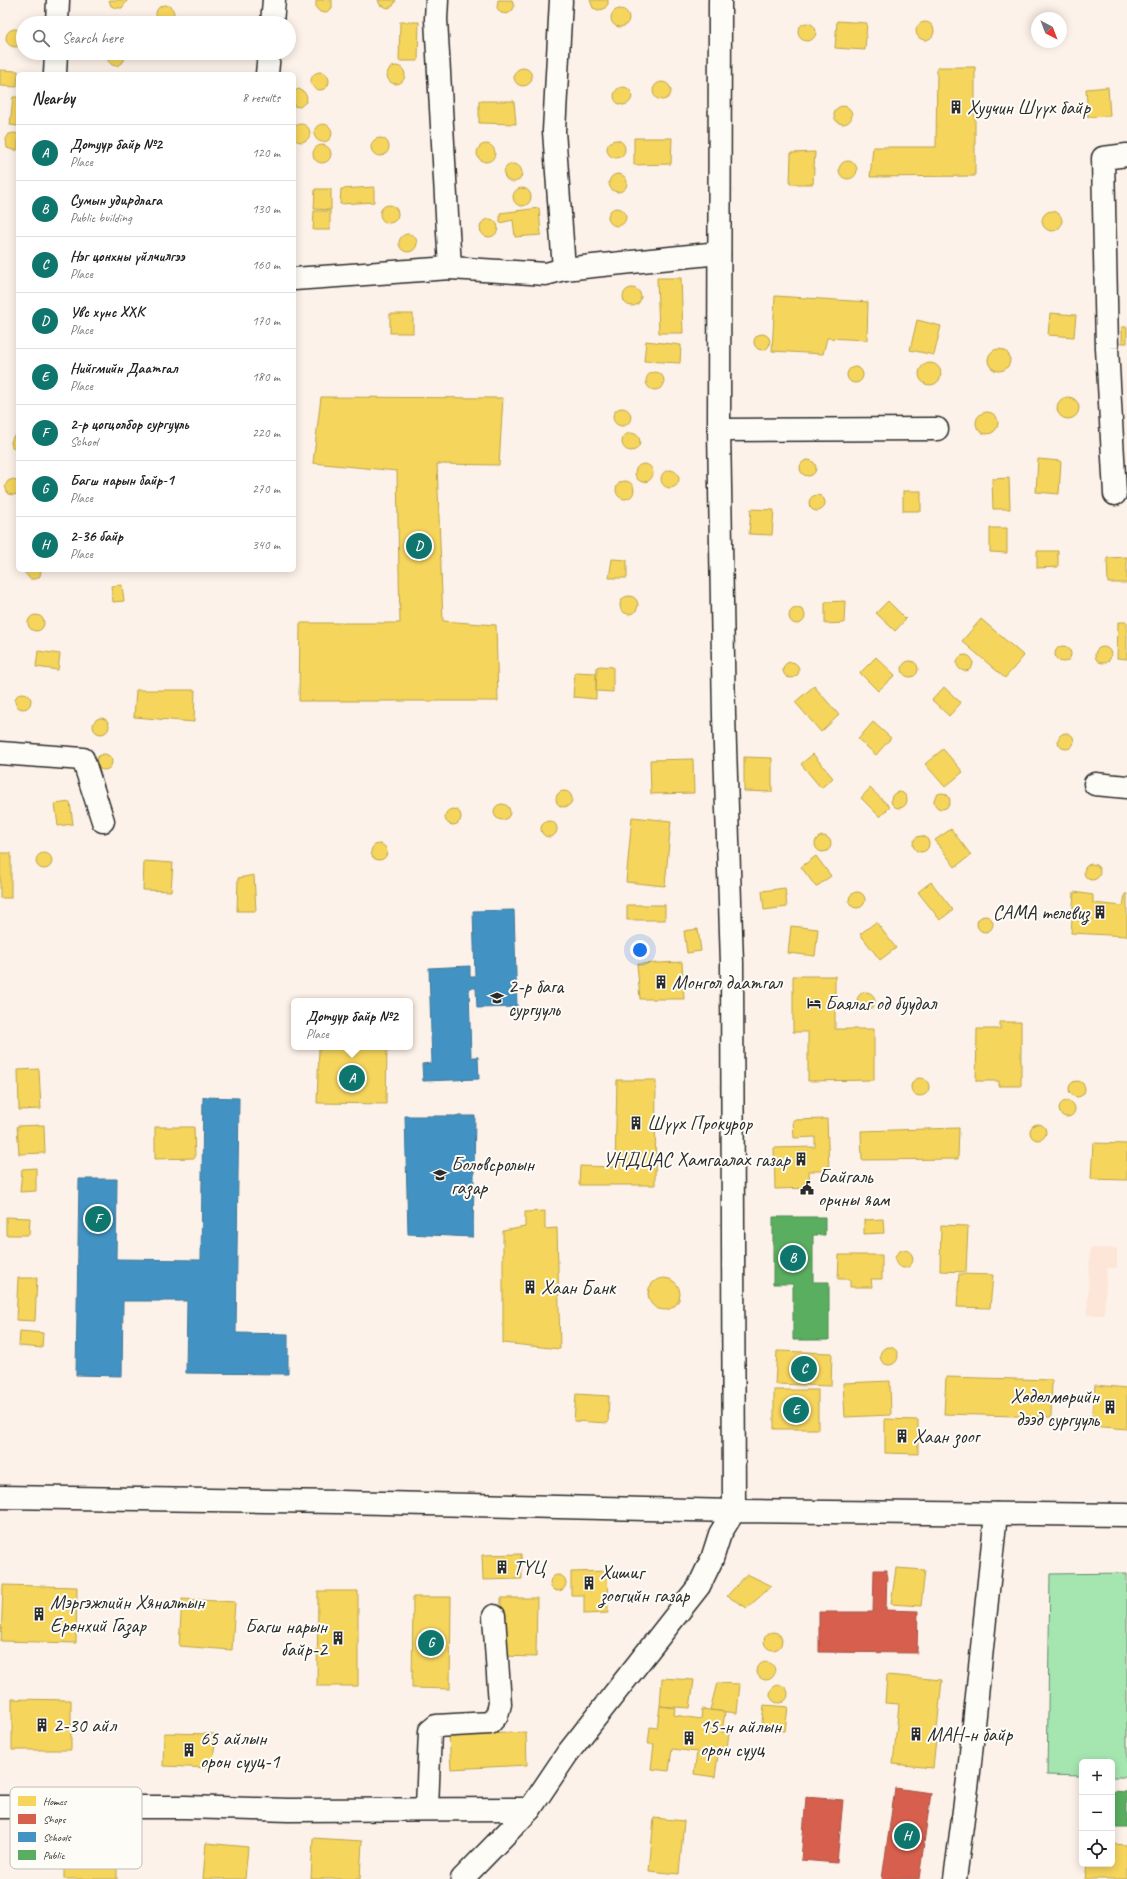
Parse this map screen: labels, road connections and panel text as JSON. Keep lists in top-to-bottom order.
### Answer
{
  "places": {
    "building": [
      "Хуучин Шүүх байр",
      "САМА телевиз",
      "Монгол даатгал",
      "Шүүх Прокурор",
      "УНДЦАС Хамгаалах газар",
      "Хаан Банк",
      "Хөдөлмөрийн дээд сургууль",
      "Хаан зоог",
      "ТҮЦ",
      "Хишиг зоогийн газар",
      "Мэргэжлийн Хяналтын Ерөнхий Газар",
      "Багш нарын байр-2",
      "2-30 айл",
      "МАН-н байр",
      "15-н айлын орон сууц",
      "65 айлын орон сууц-1"
    ],
    "school or university": ["2-р бага сургууль", "Боловсролын газар"],
    "hotel": ["Баялаг од буудал"],
    "public building": ["Байгаль орчны яам"]
  },
  "legend": [
    "Homes",
    "Shops",
    "Schools",
    "Public"
  ],
  "north": "bottom right",
  "page": {
    "search": "Search here",
    "heading": ["Nearby", "8 results"],
    "list": [
      {
        "mark": "A",
        "name": "Дотуур байр №2",
        "note": "Place",
        "value": "120 m"
      },
      {
        "mark": "B",
        "name": "Сумын удирдлага",
        "note": "Public building",
        "value": "130 m"
      },
      {
        "mark": "C",
        "name": "Нэг цонхны үйлчилгээ",
        "note": "Place",
        "value": "160 m"
      },
      {
        "mark": "D",
        "name": "Увс хүнс ХХК",
        "note": "Place",
        "value": "170 m"
      },
      {
        "mark": "E",
        "name": "Нийгмийн Даатгал",
        "note": "Place",
        "value": "180 m"
      },
      {
        "mark": "F",
        "name": "2-р цогцолбор сургууль",
        "note": "School",
        "value": "220 m"
      },
      {
        "mark": "G",
        "name": "Багш нарын байр-1",
        "note": "Place",
        "value": "270 m"
      },
      {
        "mark": "H",
        "name": "2-36 байр",
        "note": "Place",
        "value": "340 m"
      }
    ],
    "pins": [
      "D",
      "A",
      "F",
      "B",
      "C",
      "E",
      "G",
      "H"
    ],
    "popup": ["Дотуур байр №2", "Place"],
    "map_buttons": ["+", "−"]
  }
}
